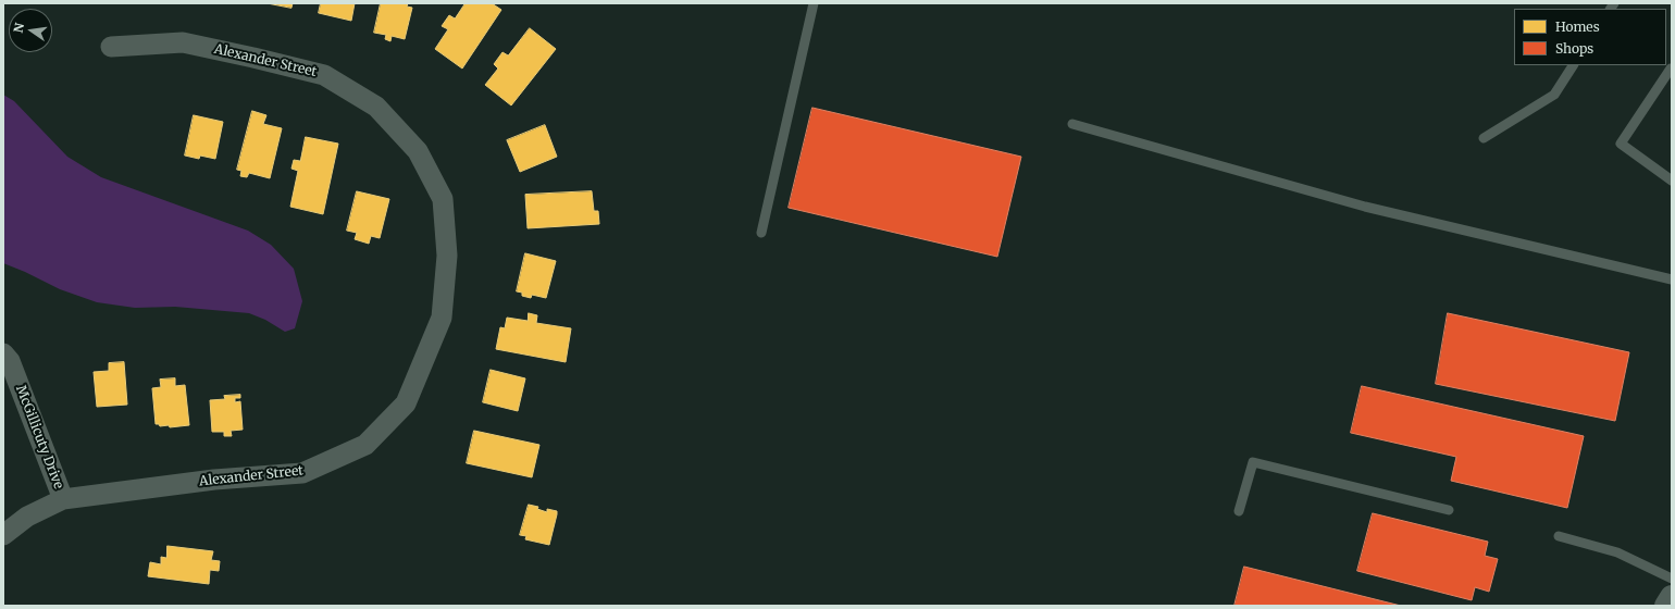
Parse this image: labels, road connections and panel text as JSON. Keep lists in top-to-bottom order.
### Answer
{
  "streets": {
    "street": ["Alexander Street", "McGillicuty Drive"]
  },
  "crossings": [
    ["Alexander Street", "McGillicuty Drive"]
  ],
  "legend": ["Homes", "Shops"],
  "north": "left"
}
